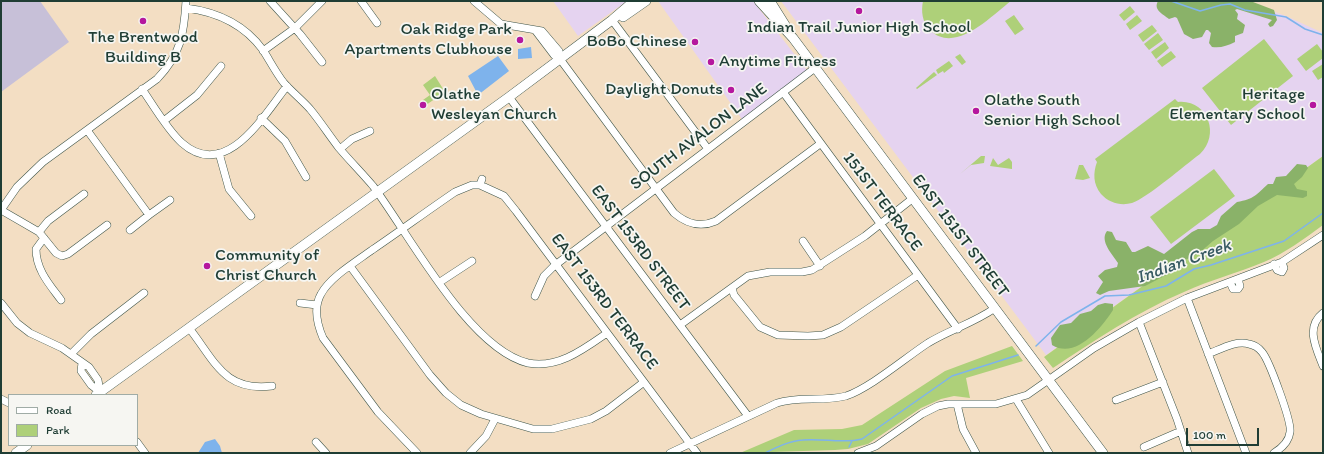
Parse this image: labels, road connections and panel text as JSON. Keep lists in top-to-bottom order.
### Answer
{
  "streets": {
    "main road": ["EAST 151ST STREET"],
    "street": [
      "SOUTH AVALON LANE",
      "151ST TERRACE",
      "EAST 153RD STREET",
      "EAST 153RD TERRACE"
    ]
  },
  "crossings": [
    ["SOUTH AVALON LANE", "151ST TERRACE"],
    ["SOUTH AVALON LANE", "EAST 151ST STREET"],
    ["SOUTH AVALON LANE", "EAST 153RD STREET"],
    ["SOUTH AVALON LANE", "EAST 153RD TERRACE"]
  ],
  "water": ["Indian Creek"],
  "places": [
    "Indian Trail Junior High School",
    "The Brentwood Building B",
    "Oak Ridge Park Apartments Clubhouse",
    "BoBo Chinese",
    "Anytime Fitness",
    "Daylight Donuts",
    "Olathe Wesleyan Church",
    "Heritage Elementary School",
    "Olathe South Senior High School",
    "Community of Christ Church"
  ],
  "legend": ["Road", "Park"],
  "scale_bar": "100 m"
}
